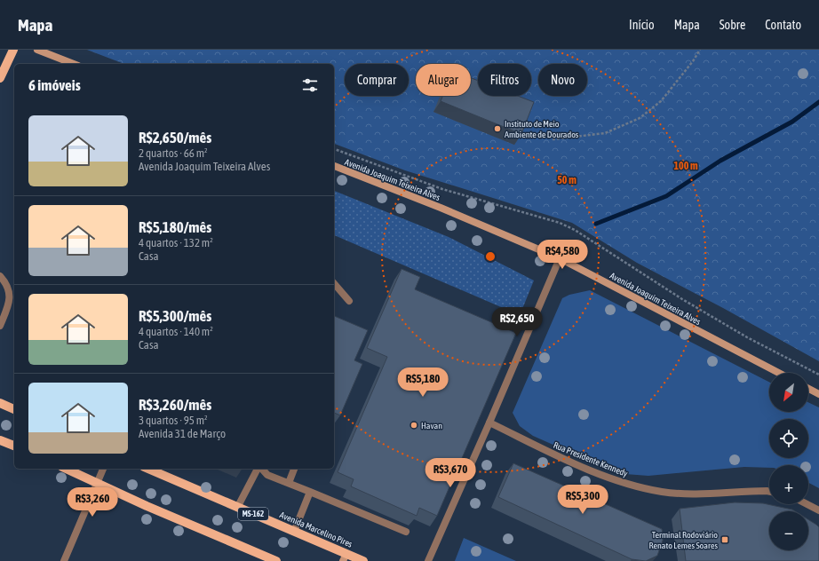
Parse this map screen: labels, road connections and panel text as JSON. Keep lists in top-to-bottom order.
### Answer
{
  "streets": {
    "main road": ["Avenida Joaquim Teixeira Alves", "MS-162", "Avenida Marcelino Pires"],
    "street": ["Rua Presidente Kennedy"]
  },
  "places": {
    "other": ["Instituto de Meio Ambiente de Dourados", "Havan"],
    "transit": ["Terminal Rodoviário Renato Lemes Soares"]
  },
  "north": "bottom left",
  "page": {
    "header": "Mapa",
    "nav": [
      "Início",
      "Mapa",
      "Sobre",
      "Contato"
    ],
    "chip": [
      "Comprar",
      "Alugar",
      "Filtros",
      "Novo"
    ],
    "heading": "6 imóveis",
    "list": [
      {
        "name": "R$2,650/mês",
        "note": "2 quartos · 66 m² · Avenida Joaquim Teixeira Alves"
      },
      {
        "name": "R$5,180/mês",
        "note": "4 quartos · 132 m² · Casa"
      },
      {
        "name": "R$5,300/mês",
        "note": "4 quartos · 140 m² · Casa"
      },
      {
        "name": "R$3,260/mês",
        "note": "3 quartos · 95 m² · Avenida 31 de Março"
      }
    ],
    "price": [
      "R$4,580",
      "R$2,650",
      "R$5,180",
      "R$3,670",
      "R$5,300",
      "R$3,260"
    ],
    "map_buttons": ["+", "−"]
  },
  "rings": ["100 m", "50 m"]
}
